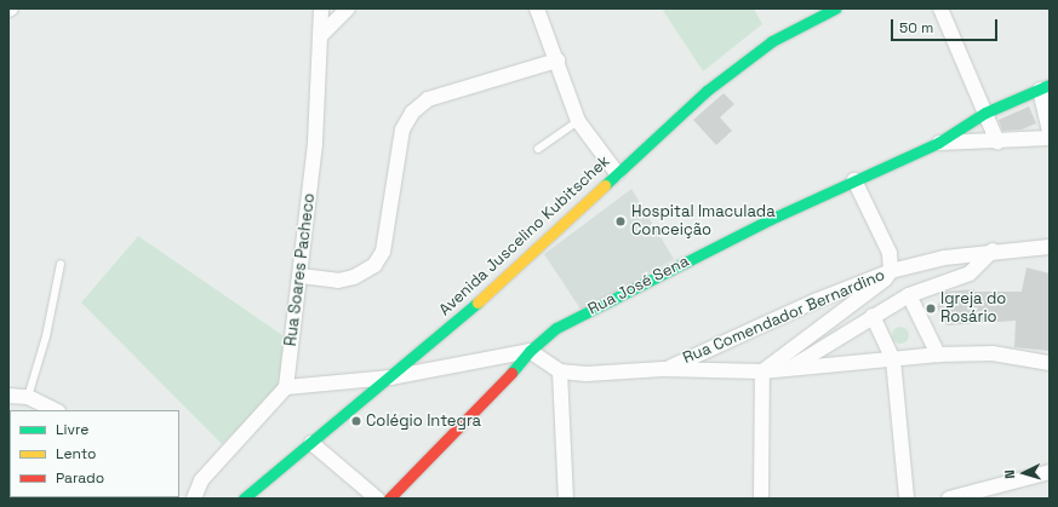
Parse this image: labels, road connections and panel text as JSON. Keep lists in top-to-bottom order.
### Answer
{
  "streets": {
    "street": [
      "Avenida Juscelino Kubitschek",
      "Rua Soares Pacheco",
      "Rua José Sena",
      "Rua Comendador Bernardino"
    ]
  },
  "crossings": [
    ["Rua José Sena", "Rua Comendador Bernardino"]
  ],
  "places": ["Hospital Imaculada Conceição", "Igreja do Rosário", "Colégio Integra"],
  "legend": ["Livre", "Lento", "Parado"],
  "scale_bar": "50 m",
  "north": "left"
}
